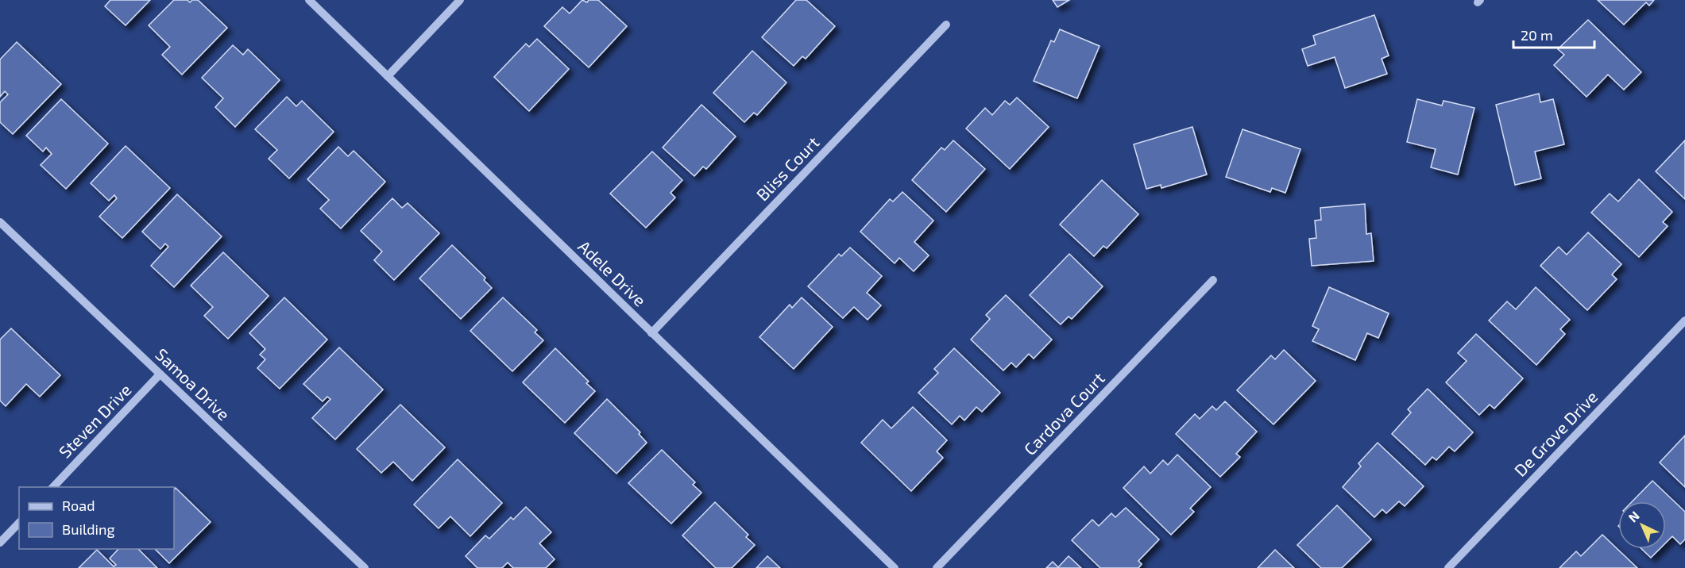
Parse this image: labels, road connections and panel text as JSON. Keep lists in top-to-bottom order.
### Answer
{
  "streets": {
    "street": [
      "Bliss Court",
      "Adele Drive",
      "Samoa Drive",
      "Cardova Court",
      "Steven Drive",
      "De Grove Drive"
    ]
  },
  "crossings": [
    ["Bliss Court", "Adele Drive"],
    ["Samoa Drive", "Steven Drive"]
  ],
  "legend": ["Road", "Building"],
  "scale_bar": "20 m",
  "north": "top left"
}
